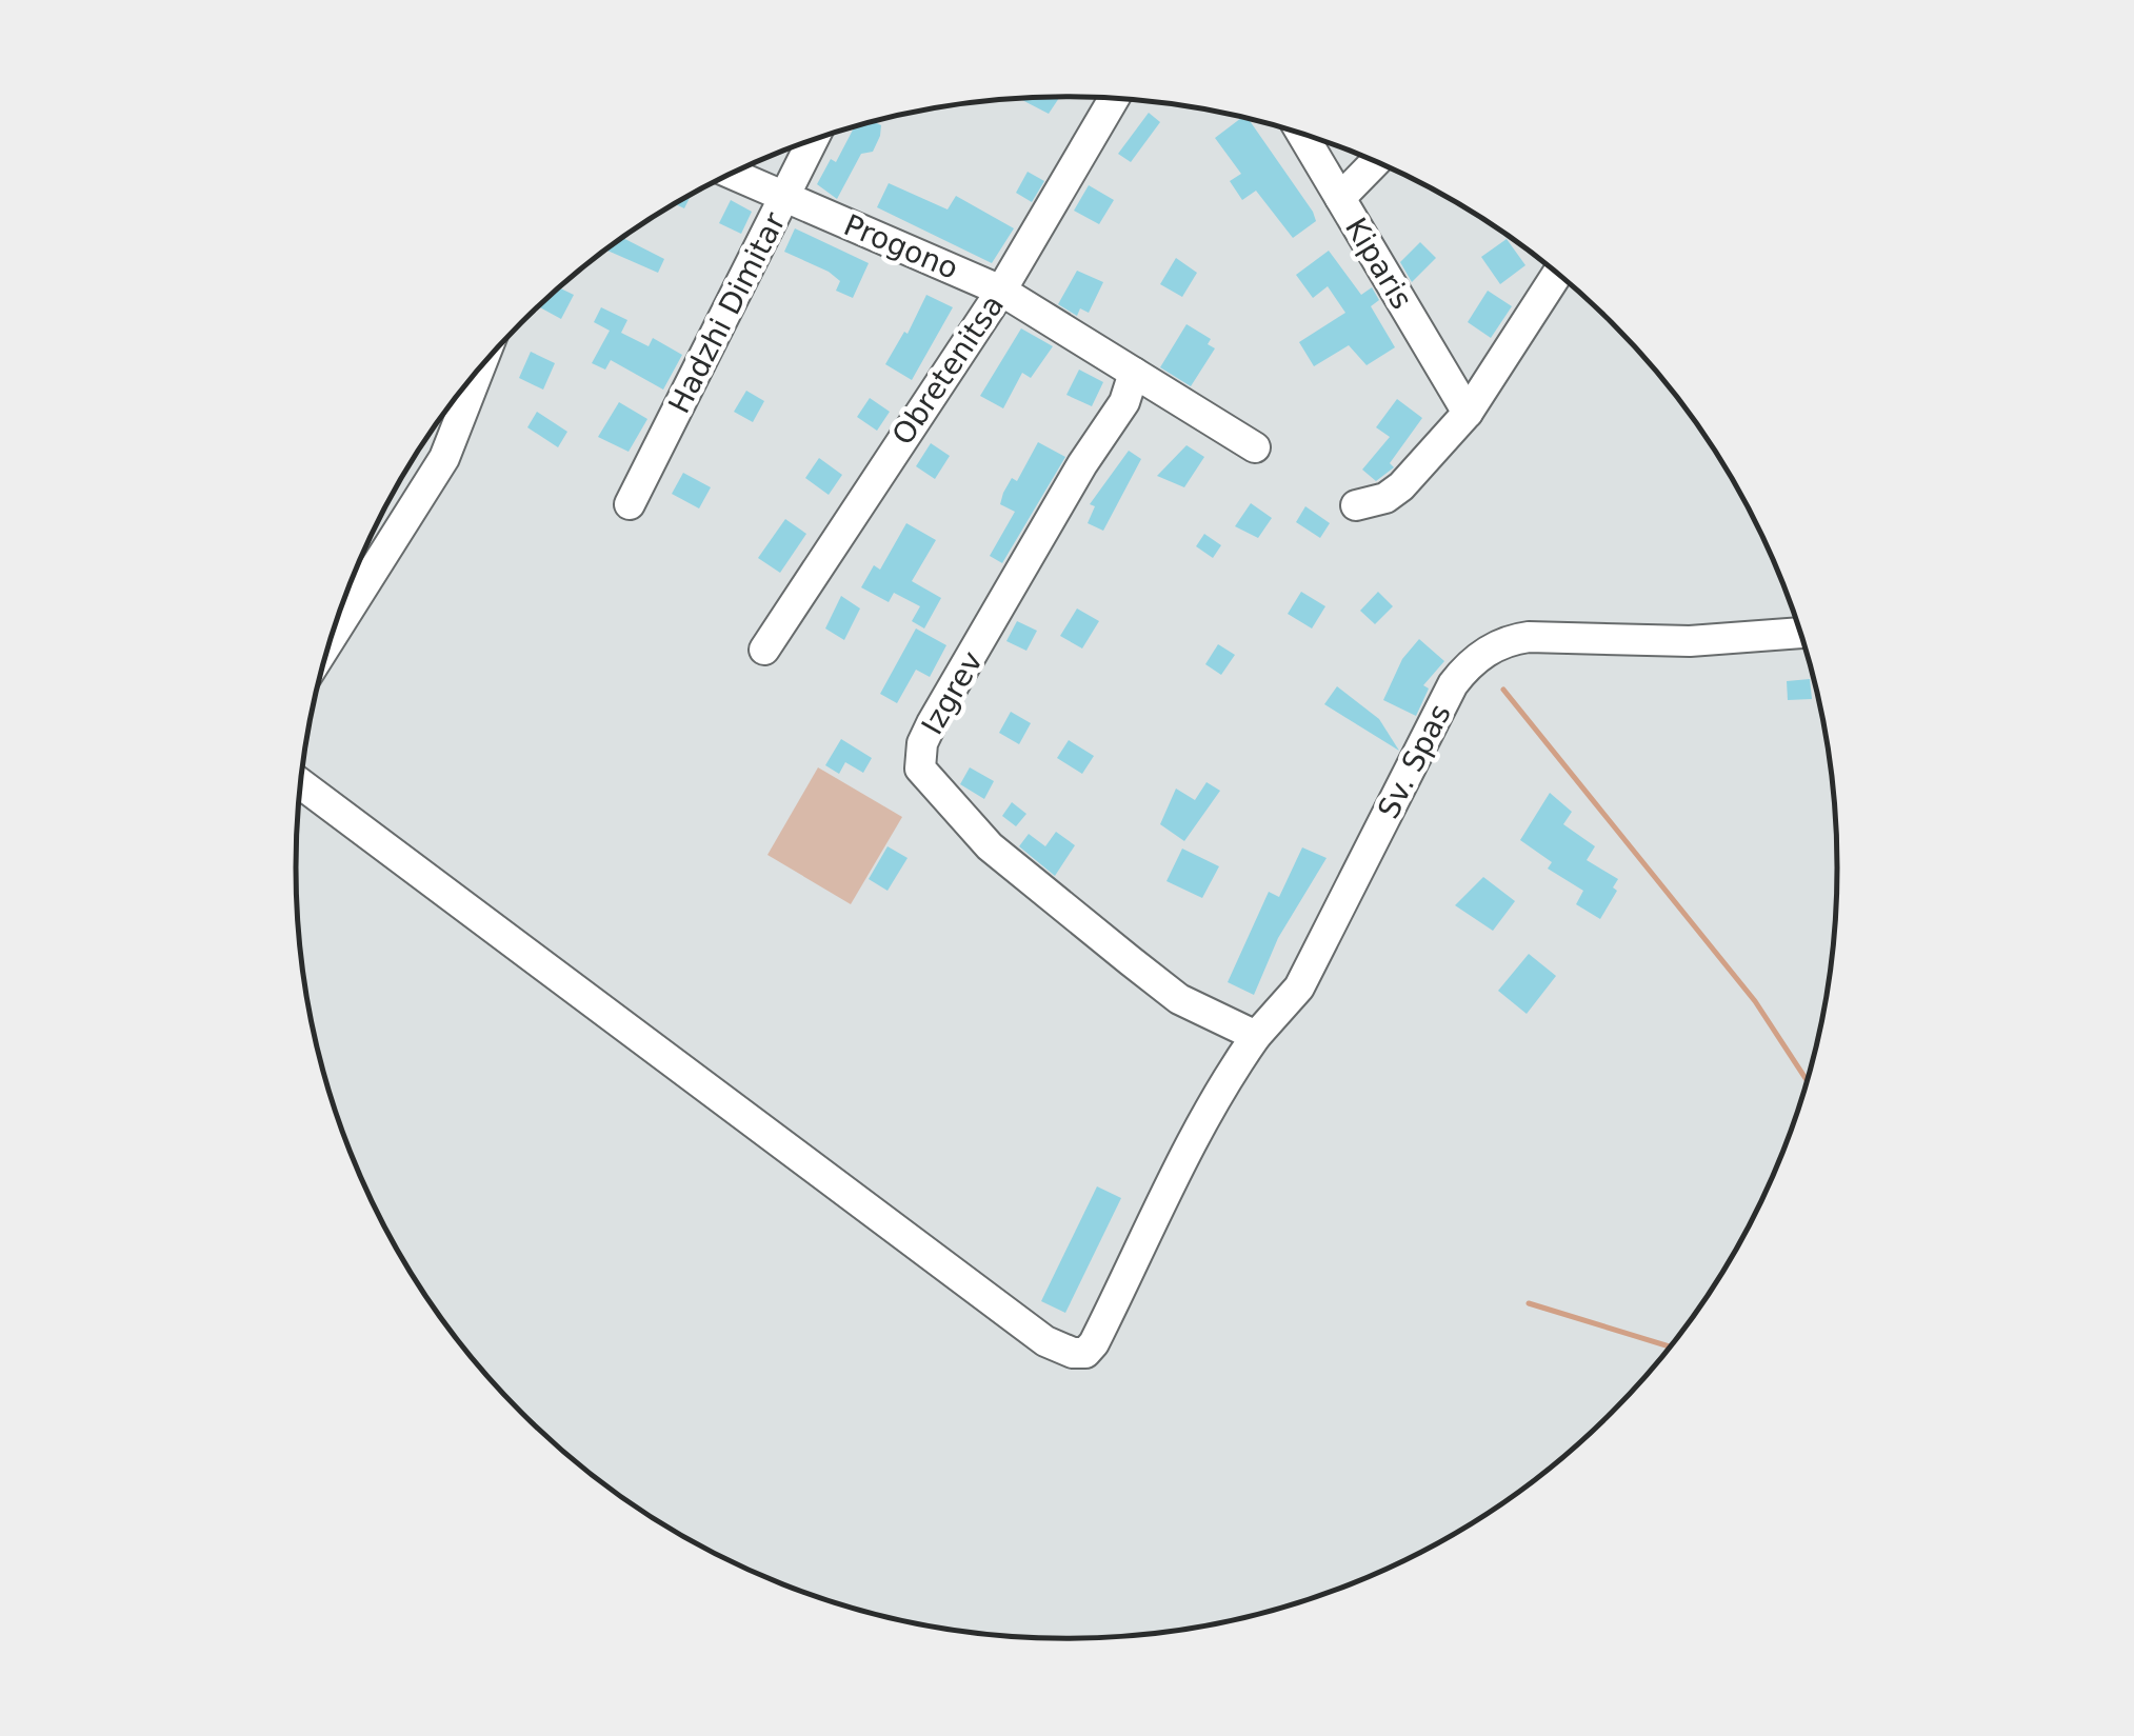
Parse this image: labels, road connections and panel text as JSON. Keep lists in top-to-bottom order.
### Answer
{
  "streets": {
    "street": [
      "Progono",
      "Kiparis",
      "Hadzhi Dimitar",
      "Obretenitsa",
      "Izgrev",
      "Sv. Spas"
    ]
  },
  "crossings": [
    ["Progono", "Hadzhi Dimitar"],
    ["Progono", "Obretenitsa"],
    ["Progono", "Izgrev"],
    ["Izgrev", "Sv. Spas"]
  ]
}
